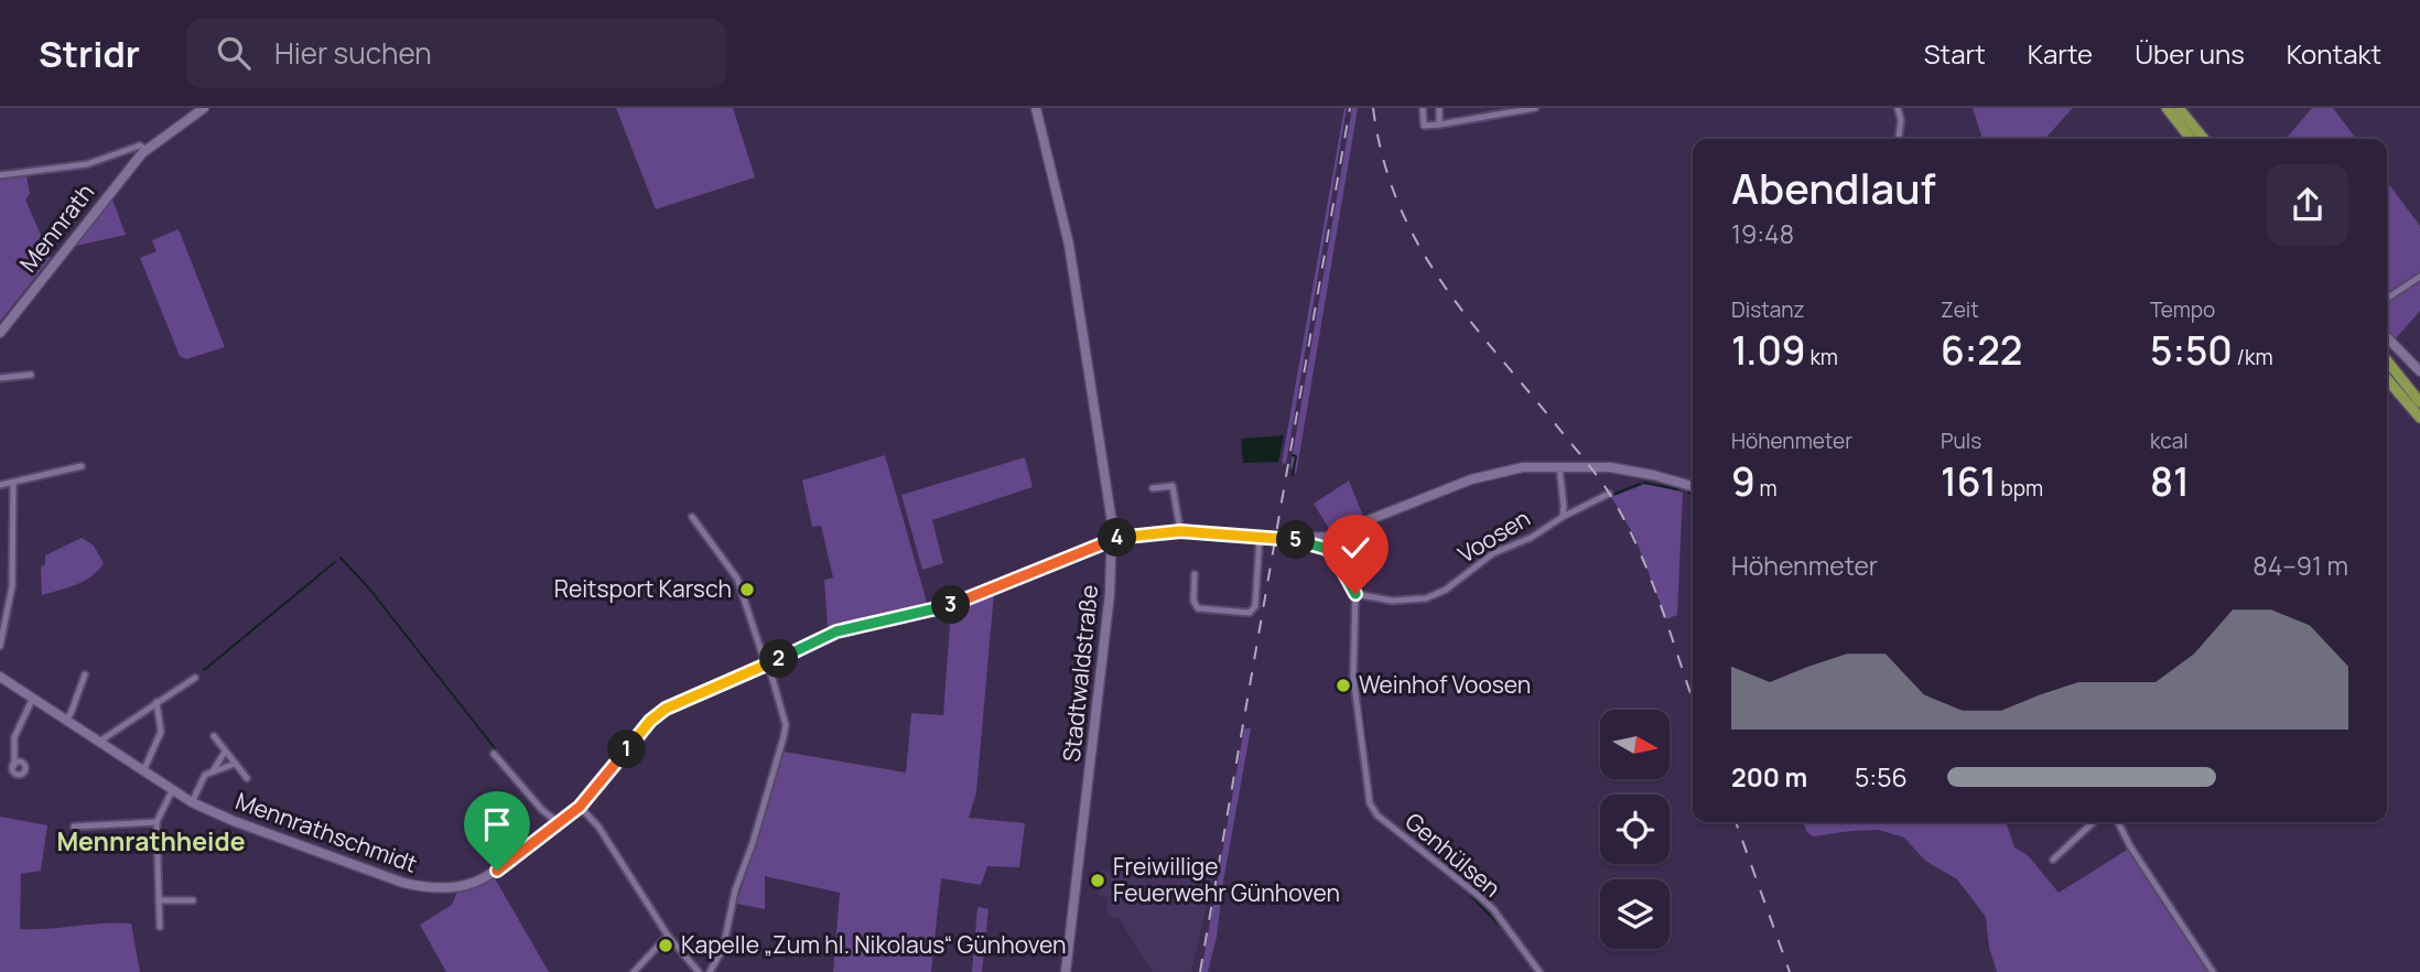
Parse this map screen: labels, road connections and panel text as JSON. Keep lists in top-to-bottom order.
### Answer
{
  "streets": {
    "street": [
      "Mennrath",
      "Voosen",
      "Stadtwaldstraße",
      "Mennrathschmidt",
      "Genhülsen"
    ]
  },
  "crossings": [
    ["Voosen", "Genhülsen"]
  ],
  "districts": ["Mennrathheide"],
  "places": [
    "Reitsport Karsch",
    "Weinhof Voosen",
    "Freiwillige Feuerwehr Günhoven",
    "Kapelle „Zum hl. Nikolaus“ Günhoven"
  ],
  "north": "right",
  "page": {
    "header": "Stridr",
    "search": "Hier suchen",
    "nav": [
      "Start",
      "Karte",
      "Über uns",
      "Kontakt"
    ],
    "heading": ["Abendlauf", "19:48"],
    "stats": [
      ["Distanz", "1.09 km"],
      ["Zeit", "6:22"],
      ["Tempo", "5:50 /km"],
      ["Höhenmeter", "9 m"],
      ["Puls", "161 bpm"],
      ["kcal", "81"]
    ],
    "pins": [
      "4",
      "5",
      "3",
      "2",
      "1"
    ],
    "chart": ["Höhenmeter", "84–91 m"],
    "list": [
      {
        "name": "200 m",
        "note": "5:56"
      }
    ]
  }
}
